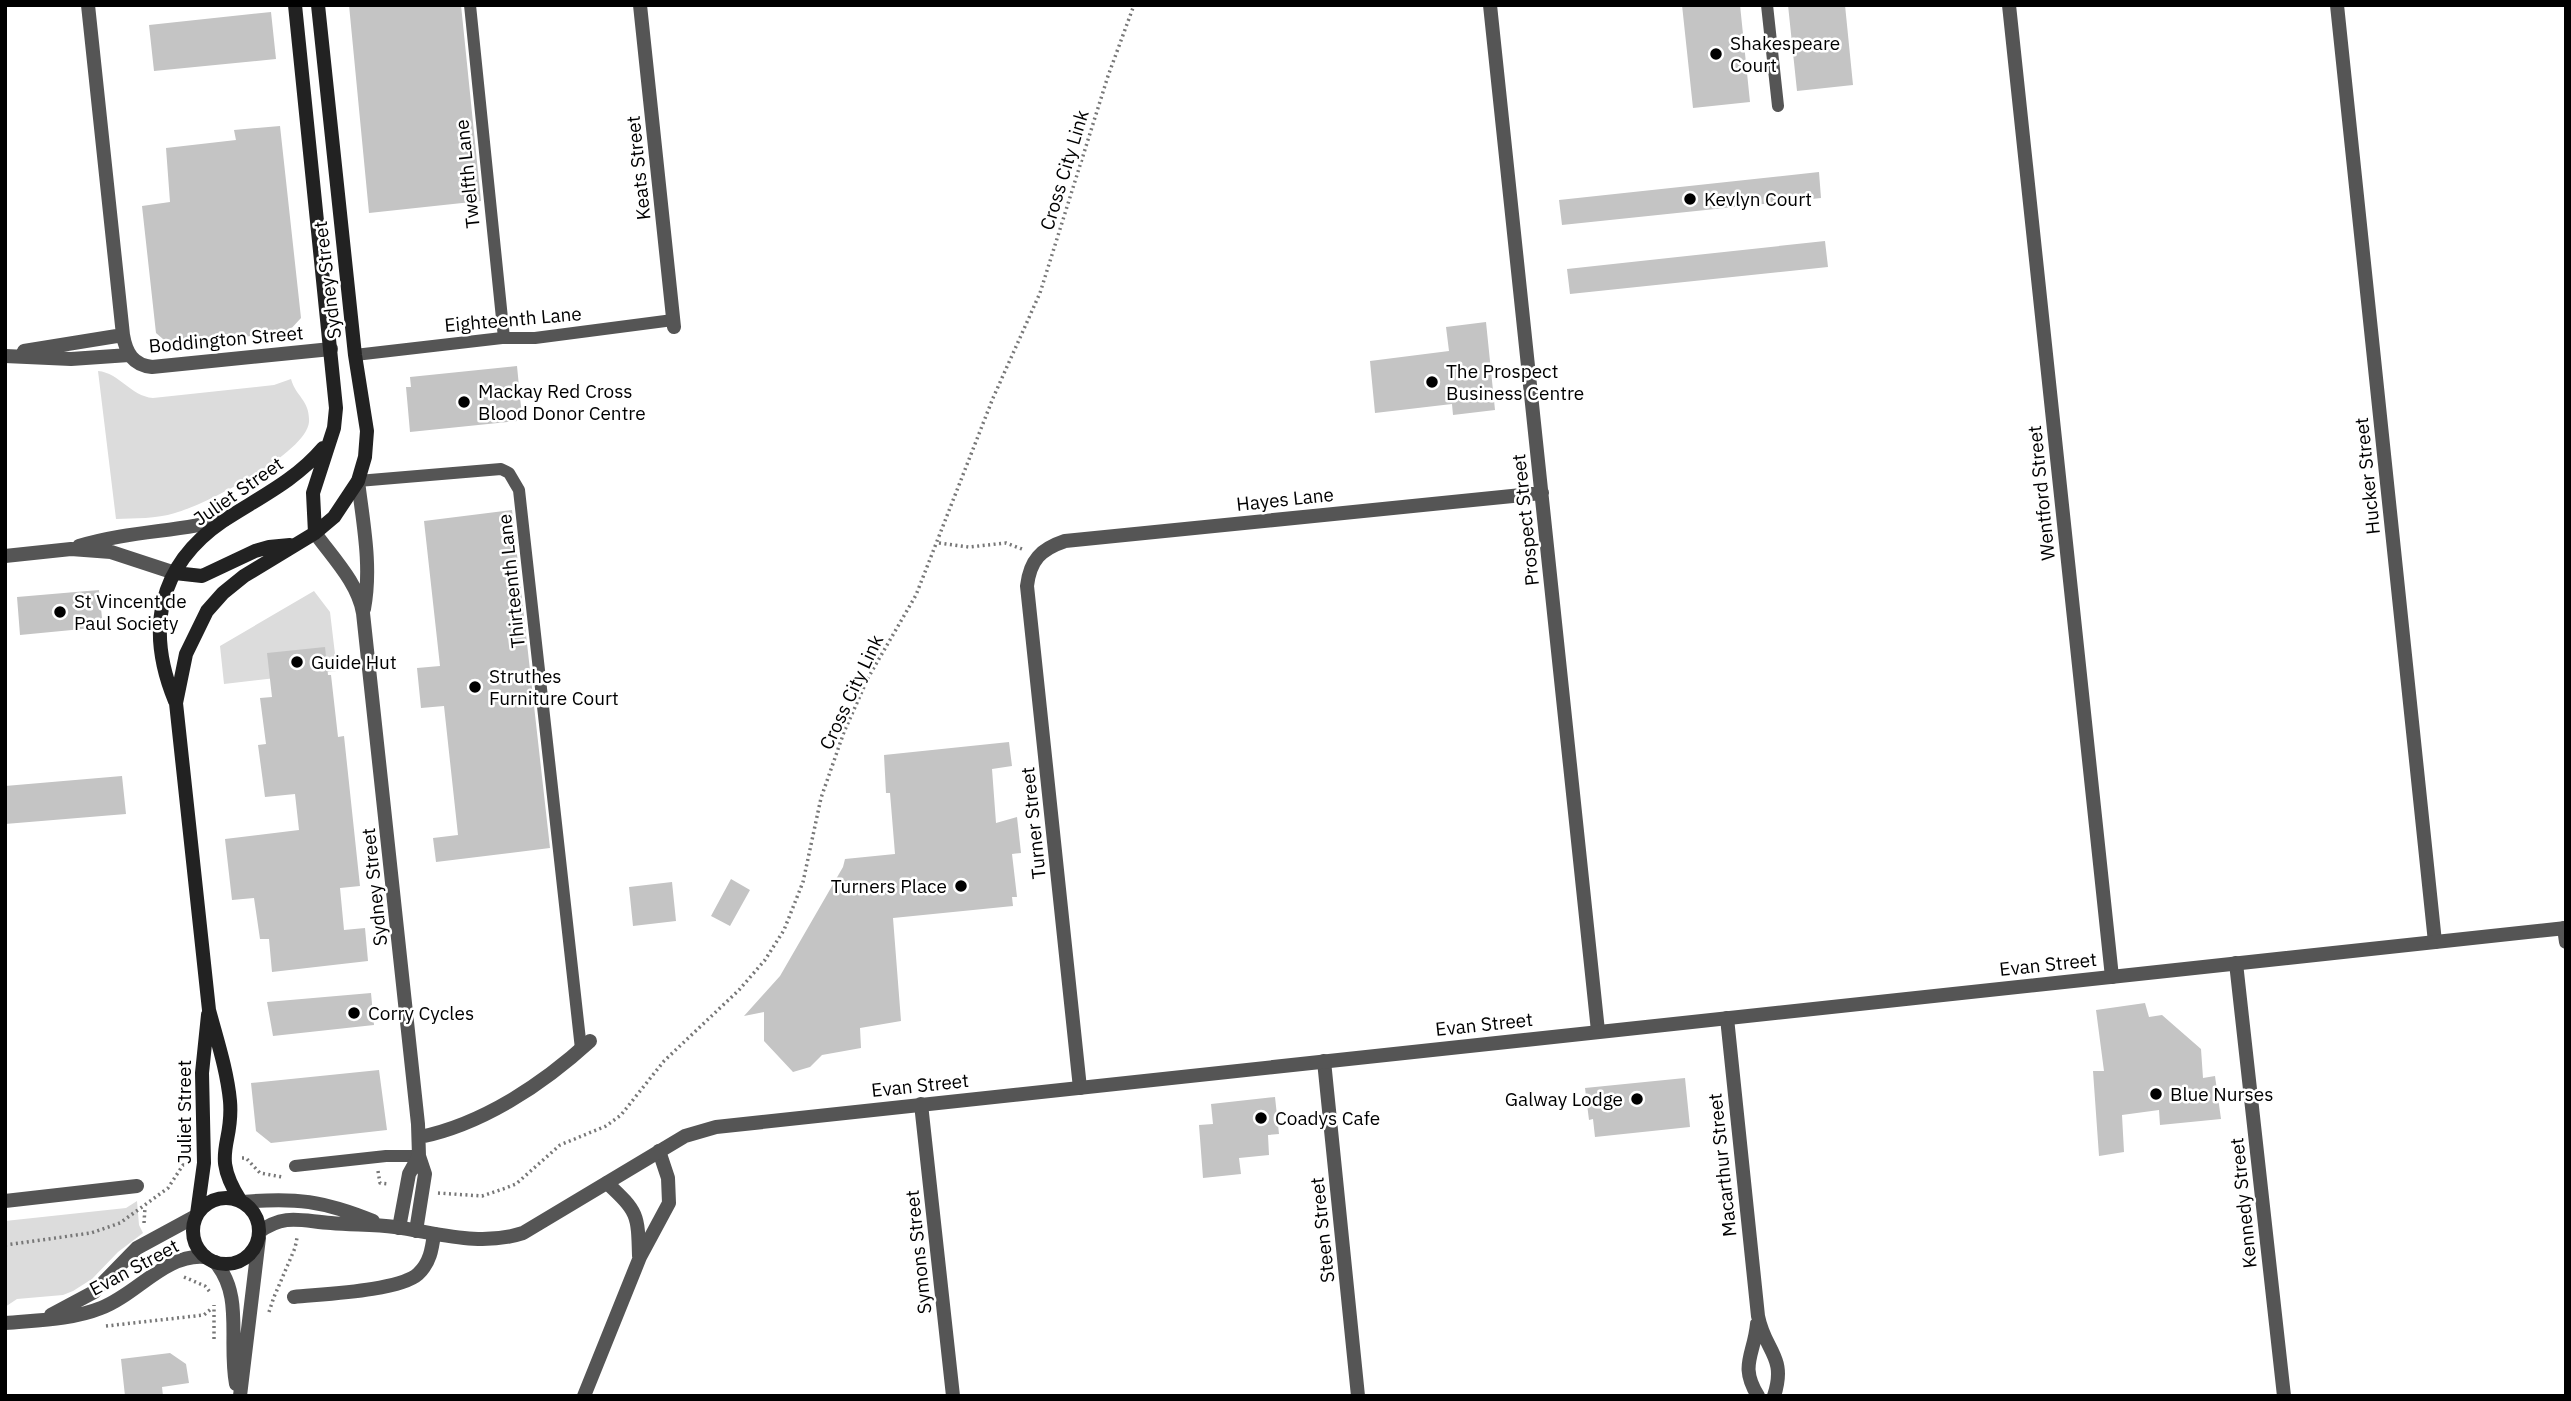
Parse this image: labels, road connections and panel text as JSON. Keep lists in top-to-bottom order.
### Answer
{
  "streets": {
    "main road": ["Sydney Street", "Juliet Street"],
    "street": [
      "Keats Street",
      "Boddington Street",
      "Hucker Street",
      "Wentford Street",
      "Hayes Lane",
      "Prospect Street",
      "Thirteenth Lane",
      "Turner Street",
      "Evan Street",
      "Macarthur Street",
      "Kennedy Street",
      "Steen Street",
      "Symons Street"
    ],
    "lane": ["Twelfth Lane", "Eighteenth Lane"],
    "path": ["Cross City Link"]
  },
  "crossings": [
    ["Keats Street", "Eighteenth Lane"],
    ["Cross City Link", "Sydney Street"],
    ["Twelfth Lane", "Eighteenth Lane"],
    ["Sydney Street", "Eighteenth Lane"],
    ["Sydney Street", "Boddington Street"],
    ["Sydney Street", "Juliet Street"],
    ["Sydney Street", "Thirteenth Lane"],
    ["Sydney Street", "Evan Street"],
    ["Hucker Street", "Evan Street"],
    ["Juliet Street", "Evan Street"],
    ["Wentford Street", "Evan Street"],
    ["Hayes Lane", "Prospect Street"],
    ["Hayes Lane", "Turner Street"],
    ["Prospect Street", "Evan Street"],
    ["Turner Street", "Evan Street"],
    ["Evan Street", "Macarthur Street"],
    ["Evan Street", "Kennedy Street"],
    ["Evan Street", "Steen Street"],
    ["Evan Street", "Symons Street"]
  ],
  "places": [
    "Shakespeare Court",
    "Kevlyn Court",
    "The Prospect Business Centre",
    "Mackay Red Cross Blood Donor Centre",
    "St Vincent de Paul Society",
    "Guide Hut",
    "Struthes Furniture Court",
    "Turners Place",
    "Corry Cycles",
    "Blue Nurses",
    "Galway Lodge",
    "Coadys Cafe"
  ]
}
